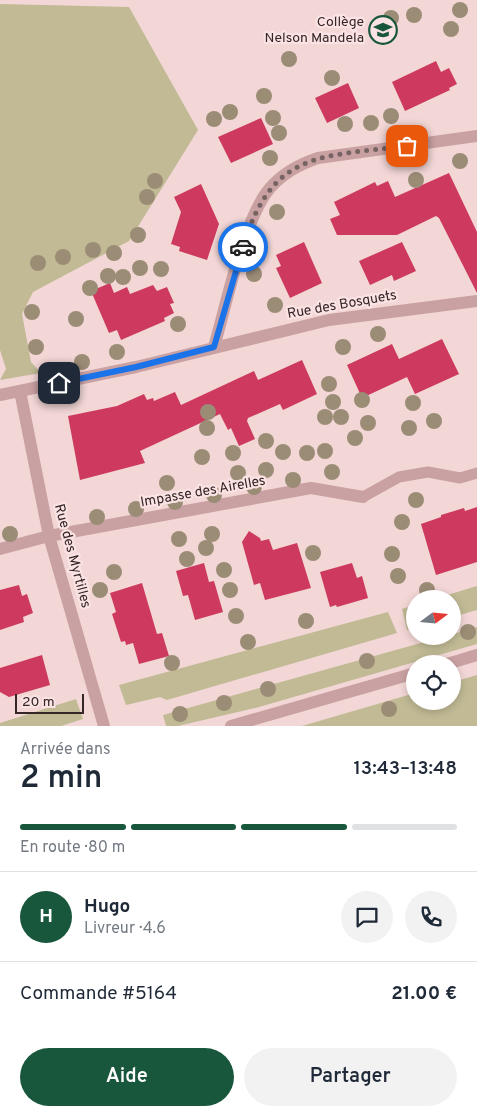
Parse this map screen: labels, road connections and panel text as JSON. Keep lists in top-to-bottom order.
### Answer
{
  "streets": {
    "street": ["Rue des Bosquets", "Impasse des Airelles", "Rue des Myrtilles"]
  },
  "crossings": [
    ["Rue des Bosquets", "Rue des Myrtilles"],
    ["Impasse des Airelles", "Rue des Myrtilles"]
  ],
  "places": {
    "school or university": ["Collège Nelson Mandela"]
  },
  "scale_bar": "20 m",
  "north": "right",
  "page": {
    "scale": "20 m",
    "heading": ["2 min", "Arrivée dans", "13:43–13:48"],
    "panel": [
      "Hugo",
      "Livreur · 4.6",
      "Commande #5164",
      "21.00 €"
    ],
    "bar": "En route · 80 m",
    "round": "H",
    "buttons": ["Aide", "Partager"]
  }
}
